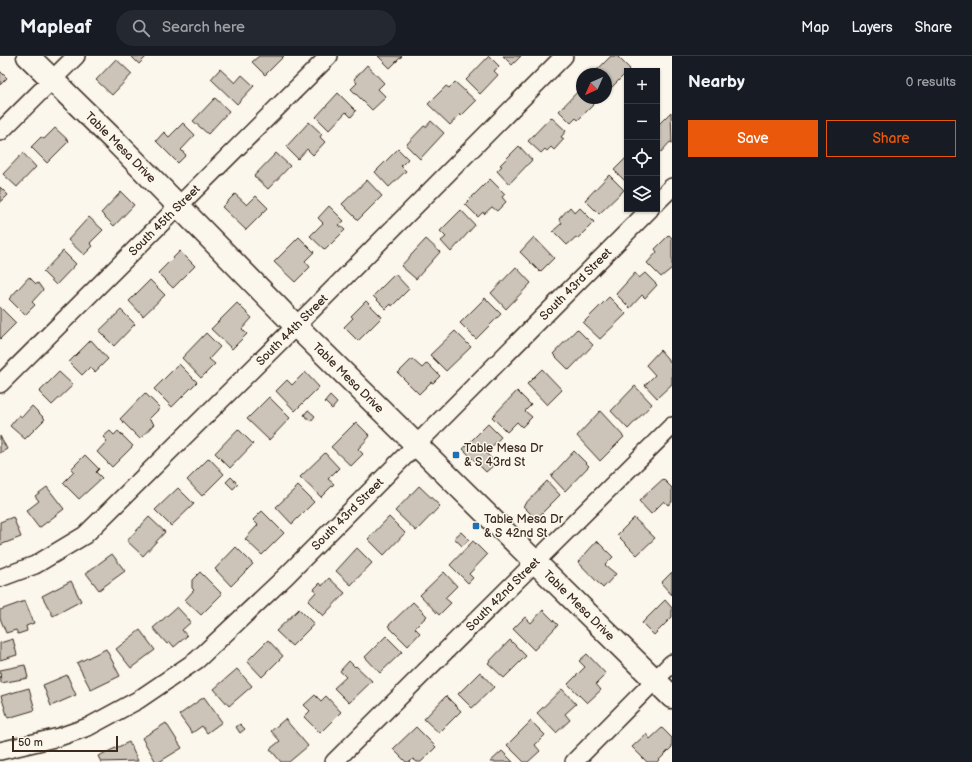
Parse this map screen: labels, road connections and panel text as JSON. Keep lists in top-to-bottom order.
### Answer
{
  "streets": {
    "highway": ["Table Mesa Drive"],
    "street": [
      "South 45th Street",
      "South 43rd Street",
      "South 44th Street",
      "South 42nd Street"
    ]
  },
  "crossings": [
    ["Table Mesa Drive", "South 45th Street"],
    ["Table Mesa Drive", "South 43rd Street"],
    ["Table Mesa Drive", "South 44th Street"],
    ["Table Mesa Drive", "South 42nd Street"]
  ],
  "places": {
    "transit": ["Table Mesa Dr & S 43rd St", "Table Mesa Dr & S 42nd St"]
  },
  "scale_bar": "50 m",
  "north": "bottom left",
  "page": {
    "header": "Mapleaf",
    "search": "Search here",
    "nav": ["Map", "Layers", "Share"],
    "heading": ["Nearby", "0 results"],
    "map_buttons": ["+", "−"],
    "buttons": ["Save", "Share"],
    "scale": "50 m"
  }
}
